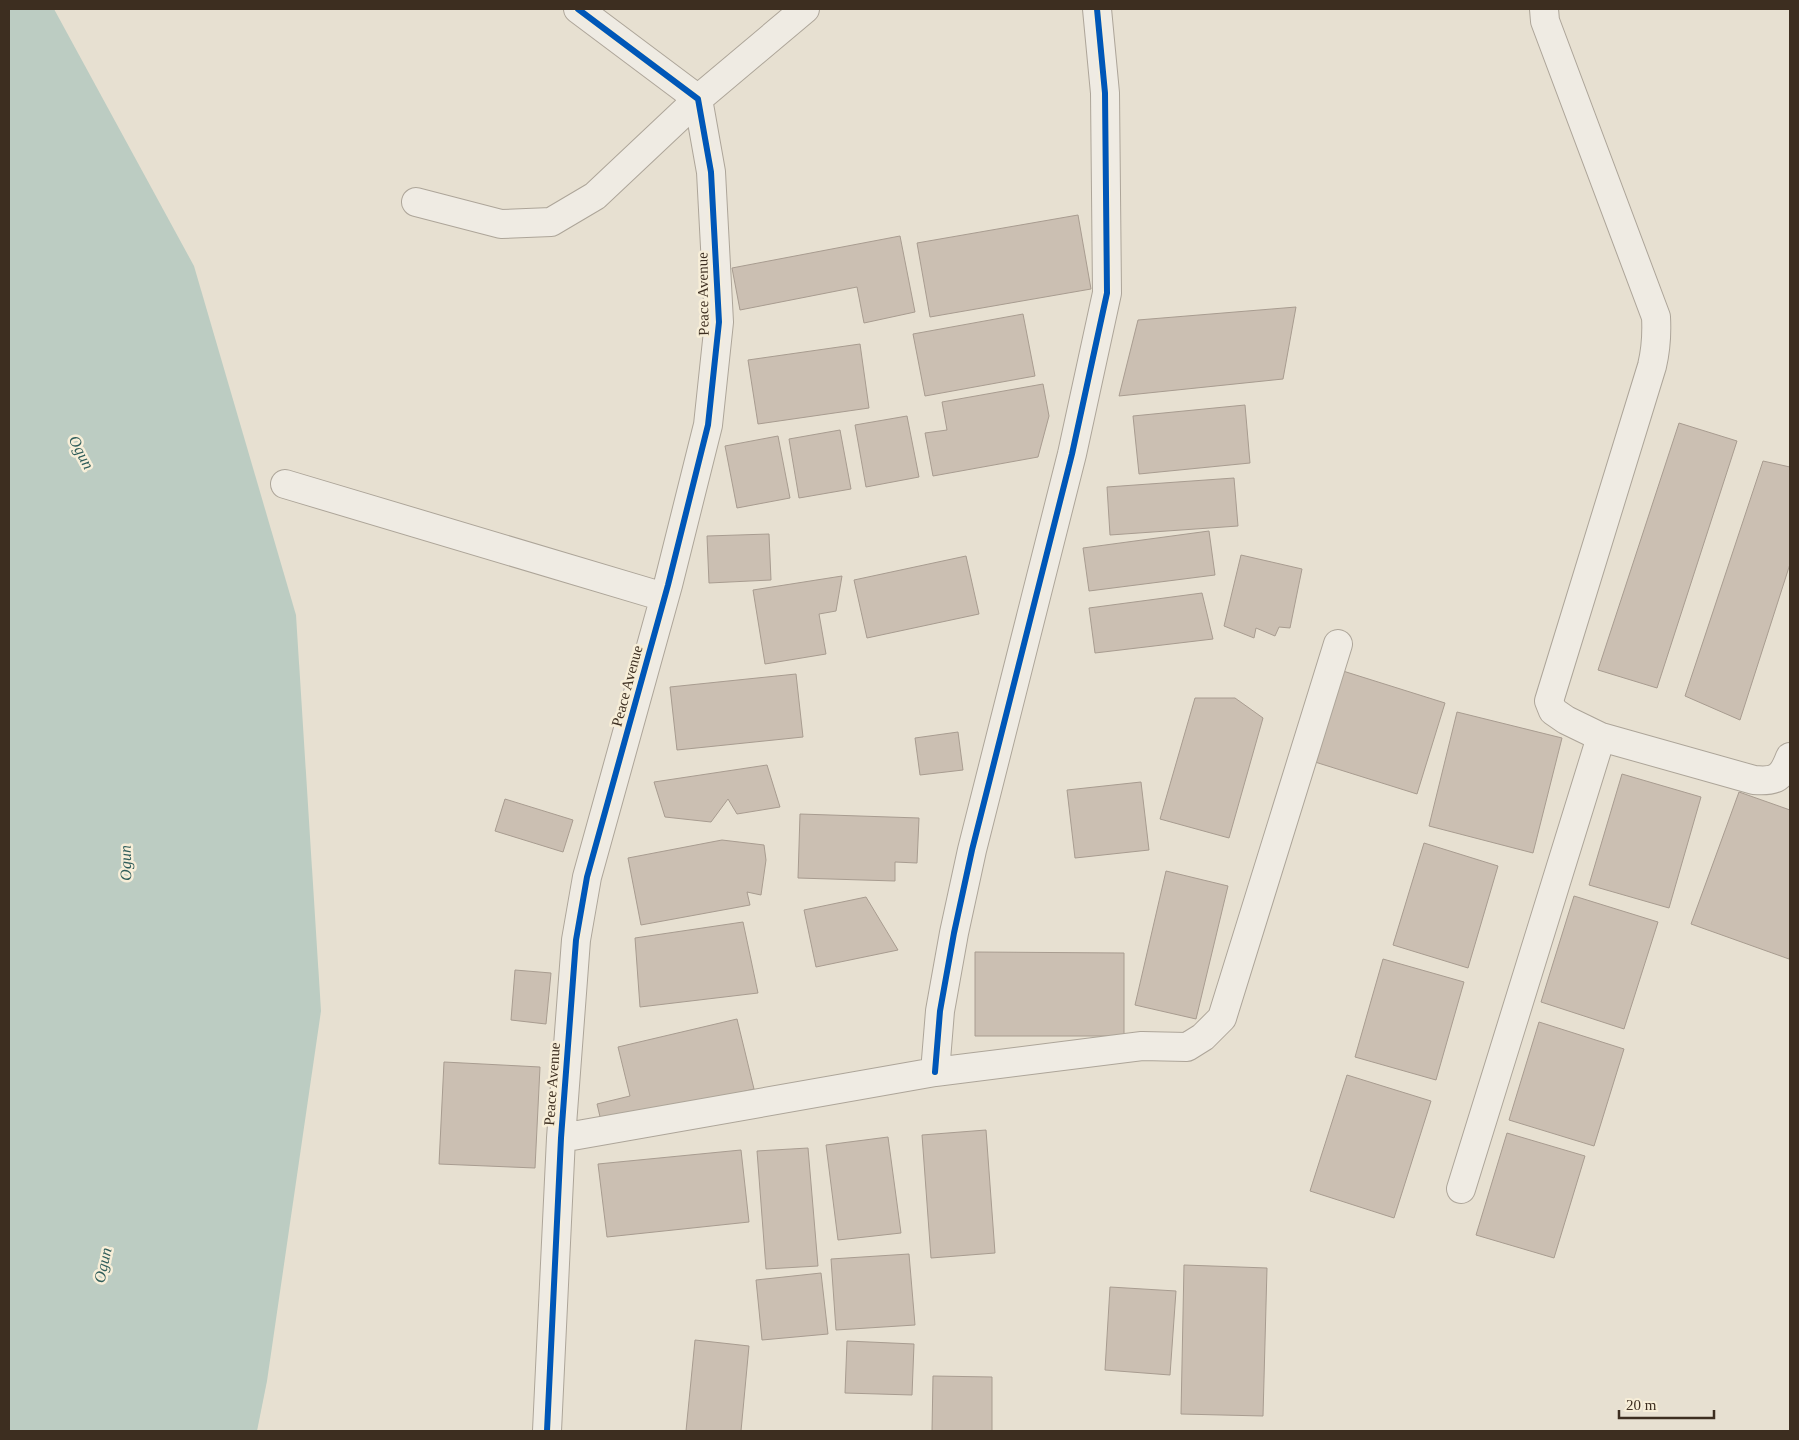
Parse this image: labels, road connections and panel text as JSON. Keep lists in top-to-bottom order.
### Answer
{
  "streets": {
    "street": ["Peace Avenue"]
  },
  "water": ["Ogun"],
  "scale_bar": "20 m"
}
